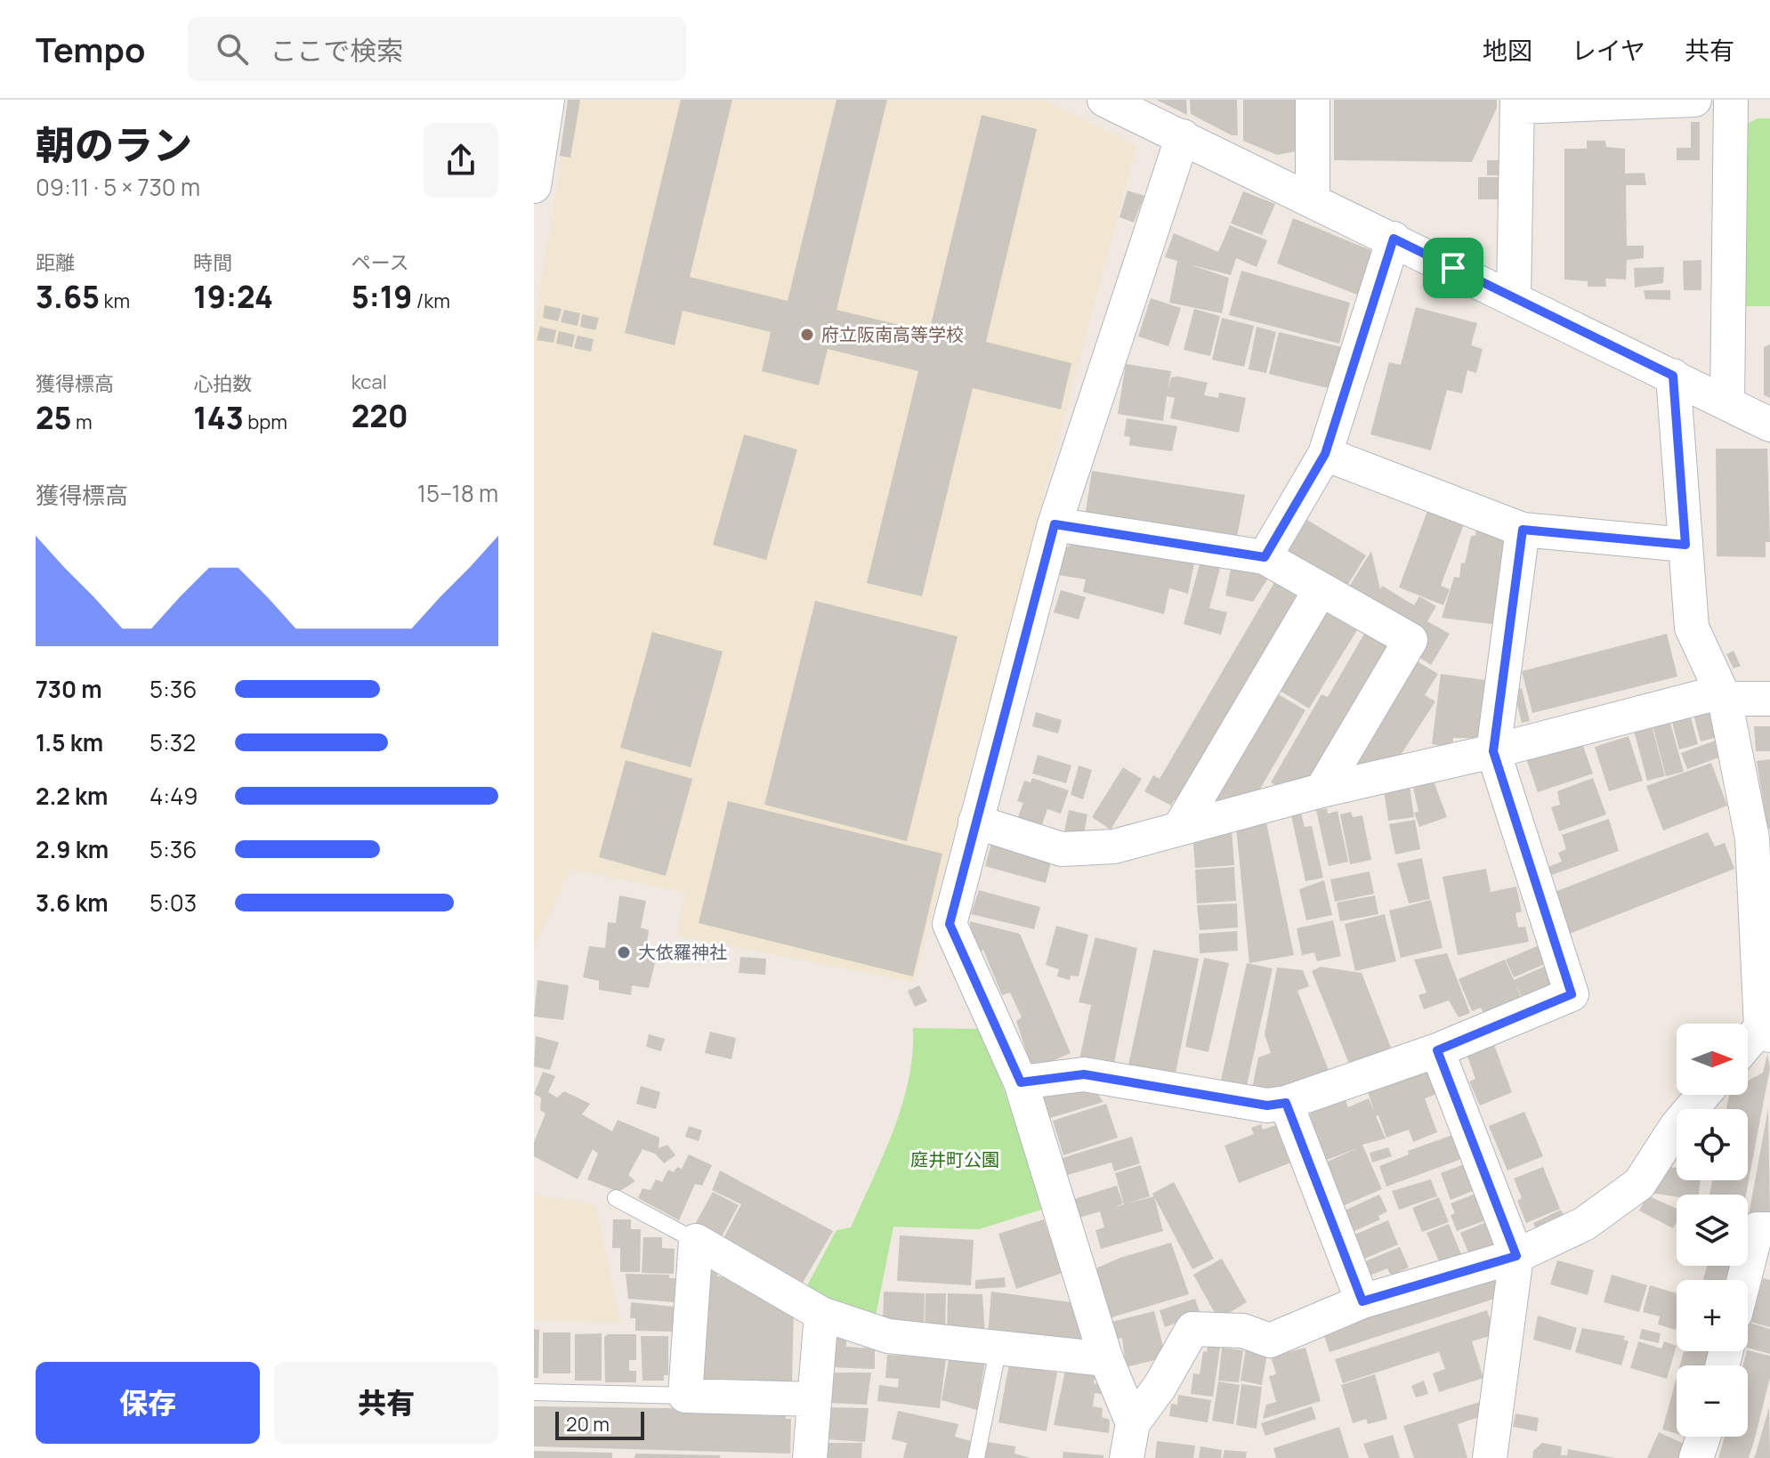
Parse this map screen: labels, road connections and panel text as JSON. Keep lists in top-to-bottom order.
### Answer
{
  "parks": ["庭井町公園"],
  "places": ["府立阪南高等学校", "大依羅神社"],
  "scale_bar": "20 m",
  "north": "right",
  "page": {
    "header": "Tempo",
    "search": "ここで検索",
    "nav": ["地図", "レイヤ", "共有"],
    "heading": ["朝のラン", "09:11 · 5 × 730 m"],
    "stats": [
      ["距離", "3.65 km"],
      ["時間", "19:24"],
      ["ペース", "5:19 /km"],
      ["獲得標高", "25 m"],
      ["心拍数", "143 bpm"],
      ["kcal", "220"]
    ],
    "chart": ["獲得標高", "15–18 m"],
    "list": [
      {
        "name": "730 m",
        "note": "5:36"
      },
      {
        "name": "1.5 km",
        "note": "5:32"
      },
      {
        "name": "2.2 km",
        "note": "4:49"
      },
      {
        "name": "2.9 km",
        "note": "5:36"
      },
      {
        "name": "3.6 km",
        "note": "5:03"
      }
    ],
    "map_buttons": ["+", "−"],
    "buttons": ["保存", "共有"],
    "scale": "20 m"
  }
}
